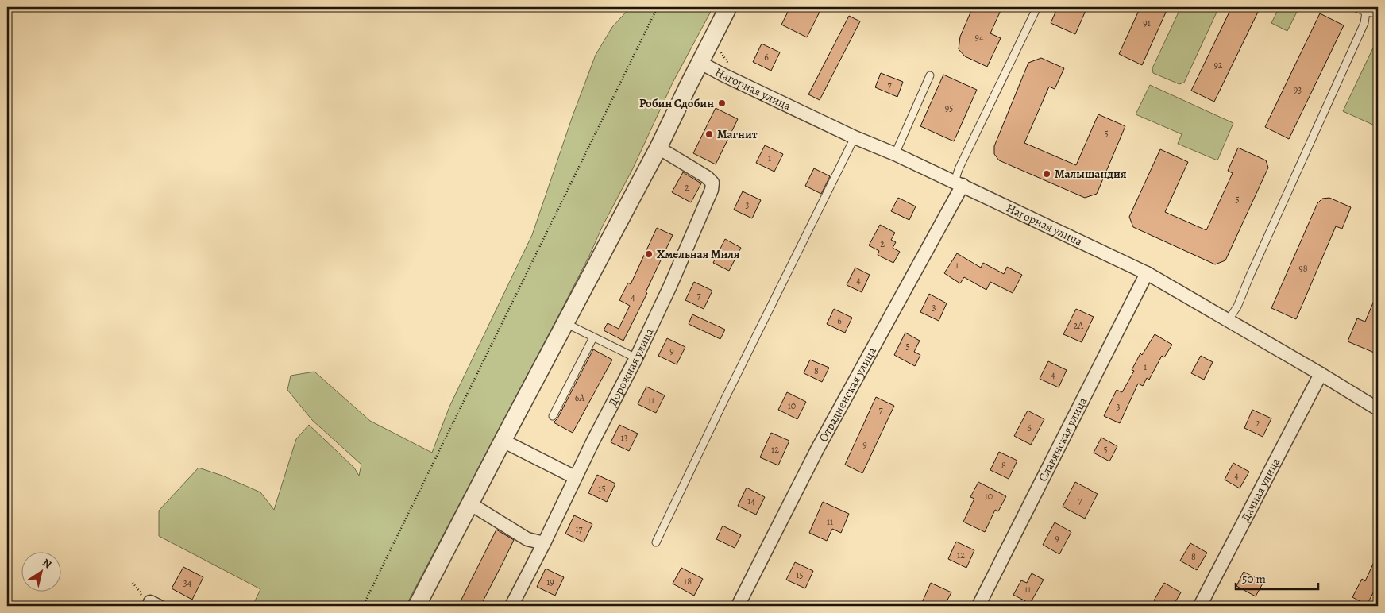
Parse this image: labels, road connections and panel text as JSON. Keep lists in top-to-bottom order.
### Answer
{
  "streets": {
    "street": [
      "Нагорная улица",
      "Дорожная улица",
      "Отрадненская улица",
      "Славянская улица",
      "Дачная улица"
    ]
  },
  "crossings": [
    ["Нагорная улица", "Отрадненская улица"],
    ["Нагорная улица", "Славянская улица"],
    ["Нагорная улица", "Дачная улица"]
  ],
  "places": [
    "Робин Сдобин",
    "Магнит",
    "Малышандия",
    "Хмельная Миля"
  ],
  "house_numbers": [
    "91",
    "94",
    "6",
    "92",
    "7",
    "93",
    "95",
    "5",
    "1",
    "2",
    "5",
    "3",
    "2",
    "1",
    "98",
    "4",
    "7",
    "4",
    "3",
    "6",
    "2А",
    "5",
    "9",
    "1",
    "8",
    "4",
    "6А",
    "11",
    "10",
    "3",
    "7",
    "2",
    "6",
    "13",
    "9",
    "12",
    "5",
    "8",
    "4",
    "15",
    "10",
    "7",
    "14",
    "11",
    "17",
    "9",
    "12",
    "8",
    "15",
    "18",
    "19",
    "34",
    "11"
  ],
  "scale_bar": "50 m",
  "north": "top right"
}
